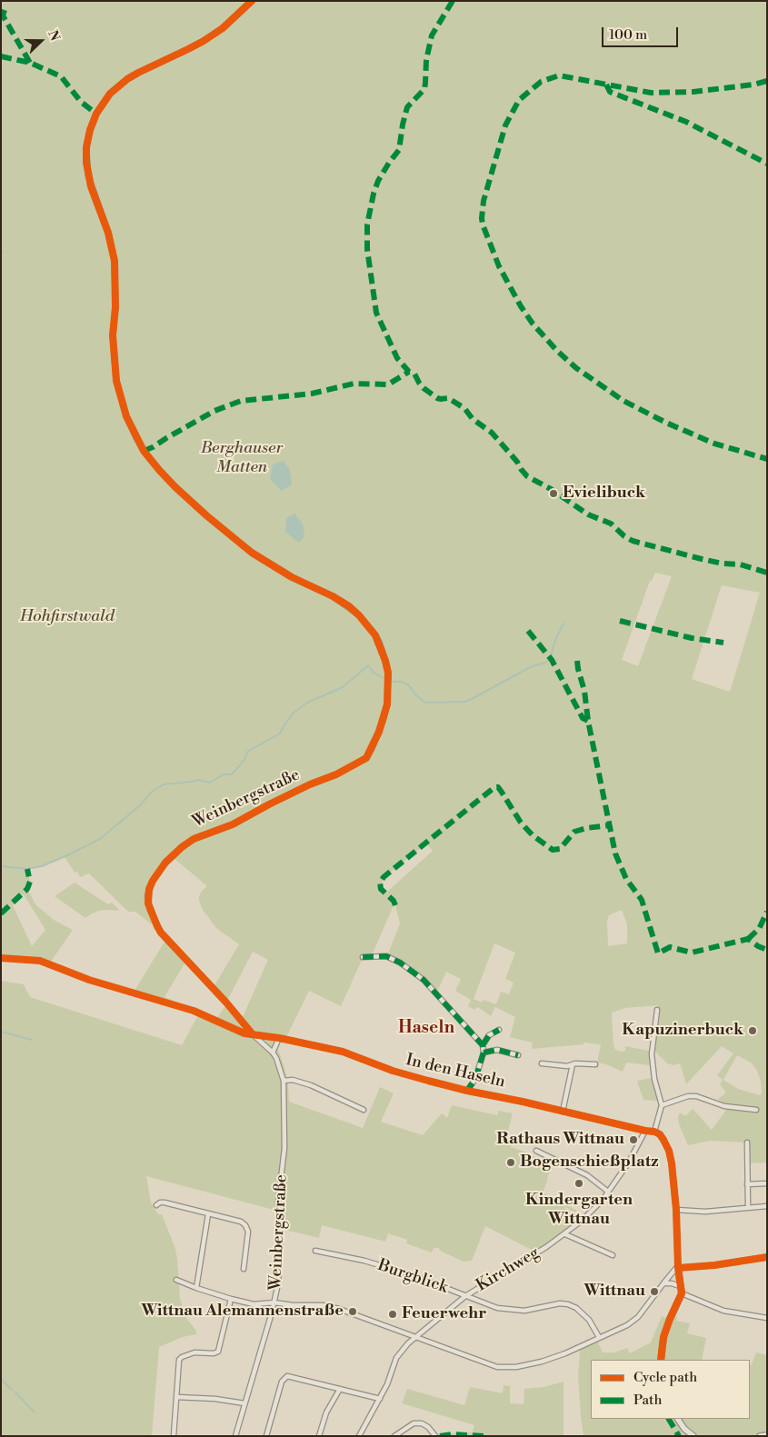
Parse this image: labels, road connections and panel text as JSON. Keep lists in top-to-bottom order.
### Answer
{
  "streets": {
    "street": [
      "Weinbergstraße",
      "In den Haseln",
      "Kirchweg",
      "Burgblick"
    ]
  },
  "crossings": [
    ["Weinbergstraße", "In den Haseln"],
    ["In den Haseln", "Kirchweg"],
    ["Kirchweg", "Burgblick"]
  ],
  "districts": ["Haseln"],
  "parks": ["Berghauser Matten", "Hohfirstwald"],
  "places": [
    "Evielibuck",
    "Kapuzinerbuck",
    "Rathaus Wittnau",
    "Bogenschießplatz",
    "Kindergarten Wittnau",
    "Wittnau",
    "Wittnau Alemannenstraße",
    "Feuerwehr"
  ],
  "legend": ["Cycle path", "Path"],
  "scale_bar": "100 m",
  "north": "right"
}
